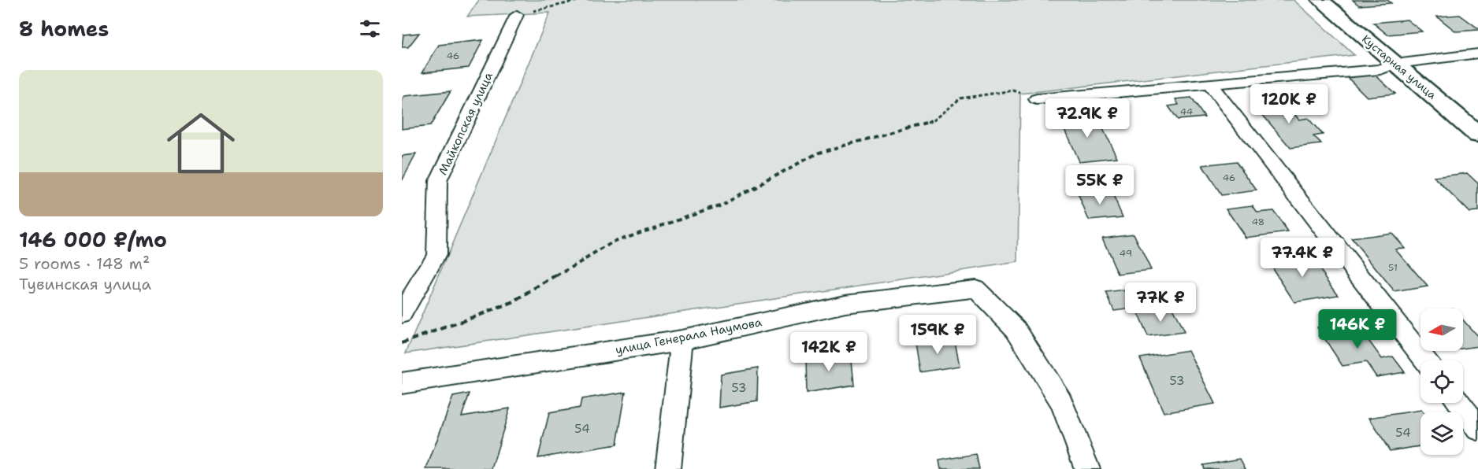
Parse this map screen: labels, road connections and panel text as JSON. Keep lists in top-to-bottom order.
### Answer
{
  "streets": {
    "street": ["Кустарная улица", "Майкопская улица", "улица Генерала Наумова"]
  },
  "house_numbers": [
    "46",
    "44",
    "46",
    "48",
    "49",
    "51",
    "53",
    "53",
    "54",
    "54"
  ],
  "north": "left",
  "page": {
    "heading": "8 homes",
    "list": [
      {
        "name": "146 000 ₽/mo",
        "note": "5 rooms · 148 m² · Тувинская улица"
      }
    ],
    "price": [
      "120K ₽",
      "72.9K ₽",
      "55K ₽",
      "77.4K ₽",
      "77K ₽",
      "146K ₽",
      "159K ₽",
      "142K ₽"
    ]
  }
}
